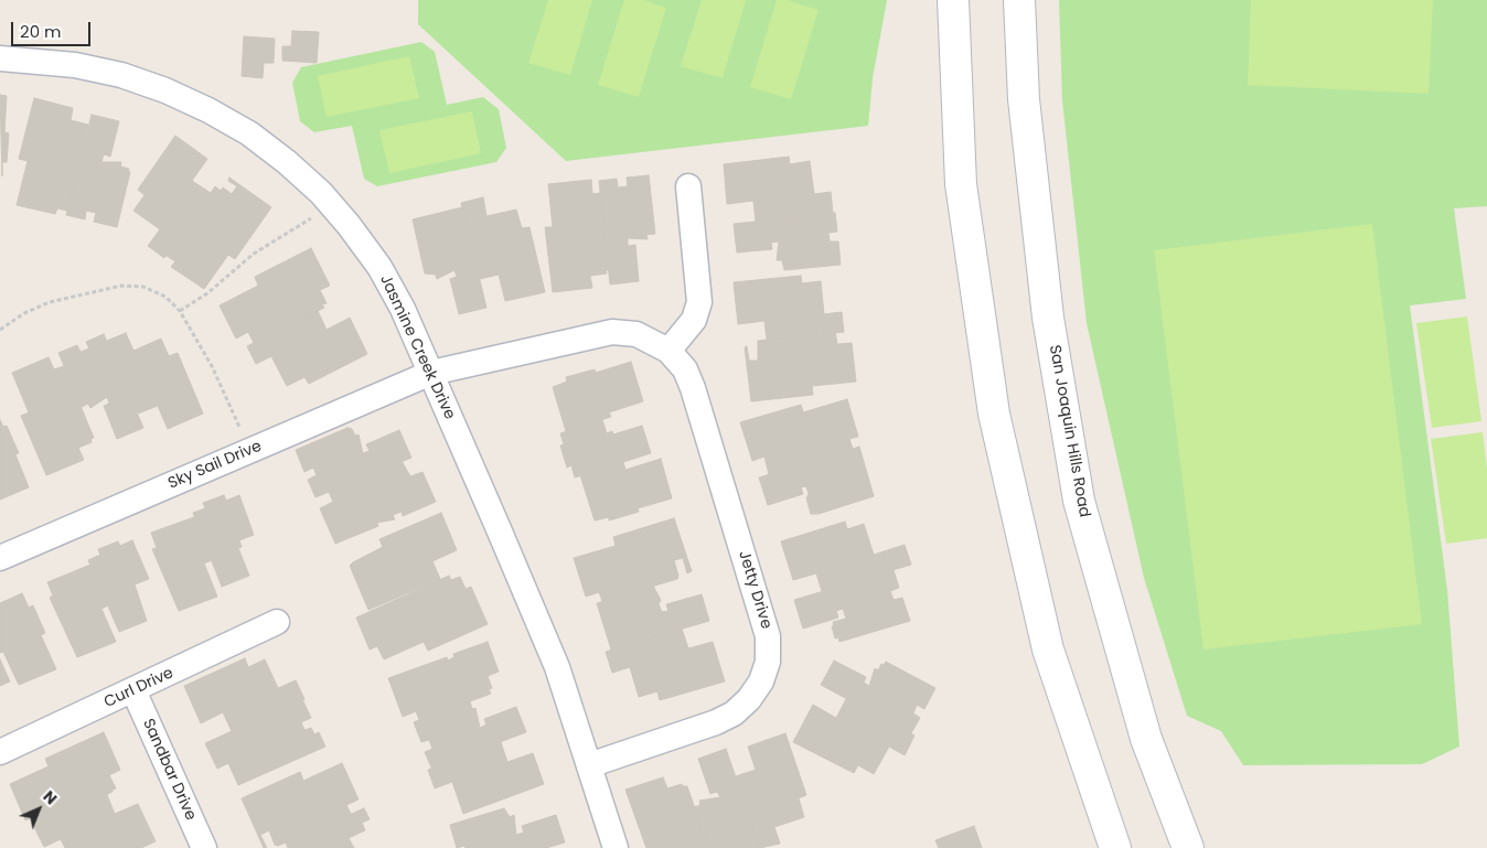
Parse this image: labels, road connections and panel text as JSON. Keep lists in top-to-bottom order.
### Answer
{
  "streets": {
    "main road": ["San Joaquin Hills Road"],
    "street": [
      "Jasmine Creek Drive",
      "Sky Sail Drive",
      "Jetty Drive",
      "Curl Drive",
      "Sandbar Drive"
    ]
  },
  "crossings": [
    ["Jasmine Creek Drive", "Sky Sail Drive"],
    ["Jasmine Creek Drive", "Jetty Drive"],
    ["Sky Sail Drive", "Jetty Drive"],
    ["Curl Drive", "Sandbar Drive"]
  ],
  "scale_bar": "20 m",
  "north": "top right"
}
